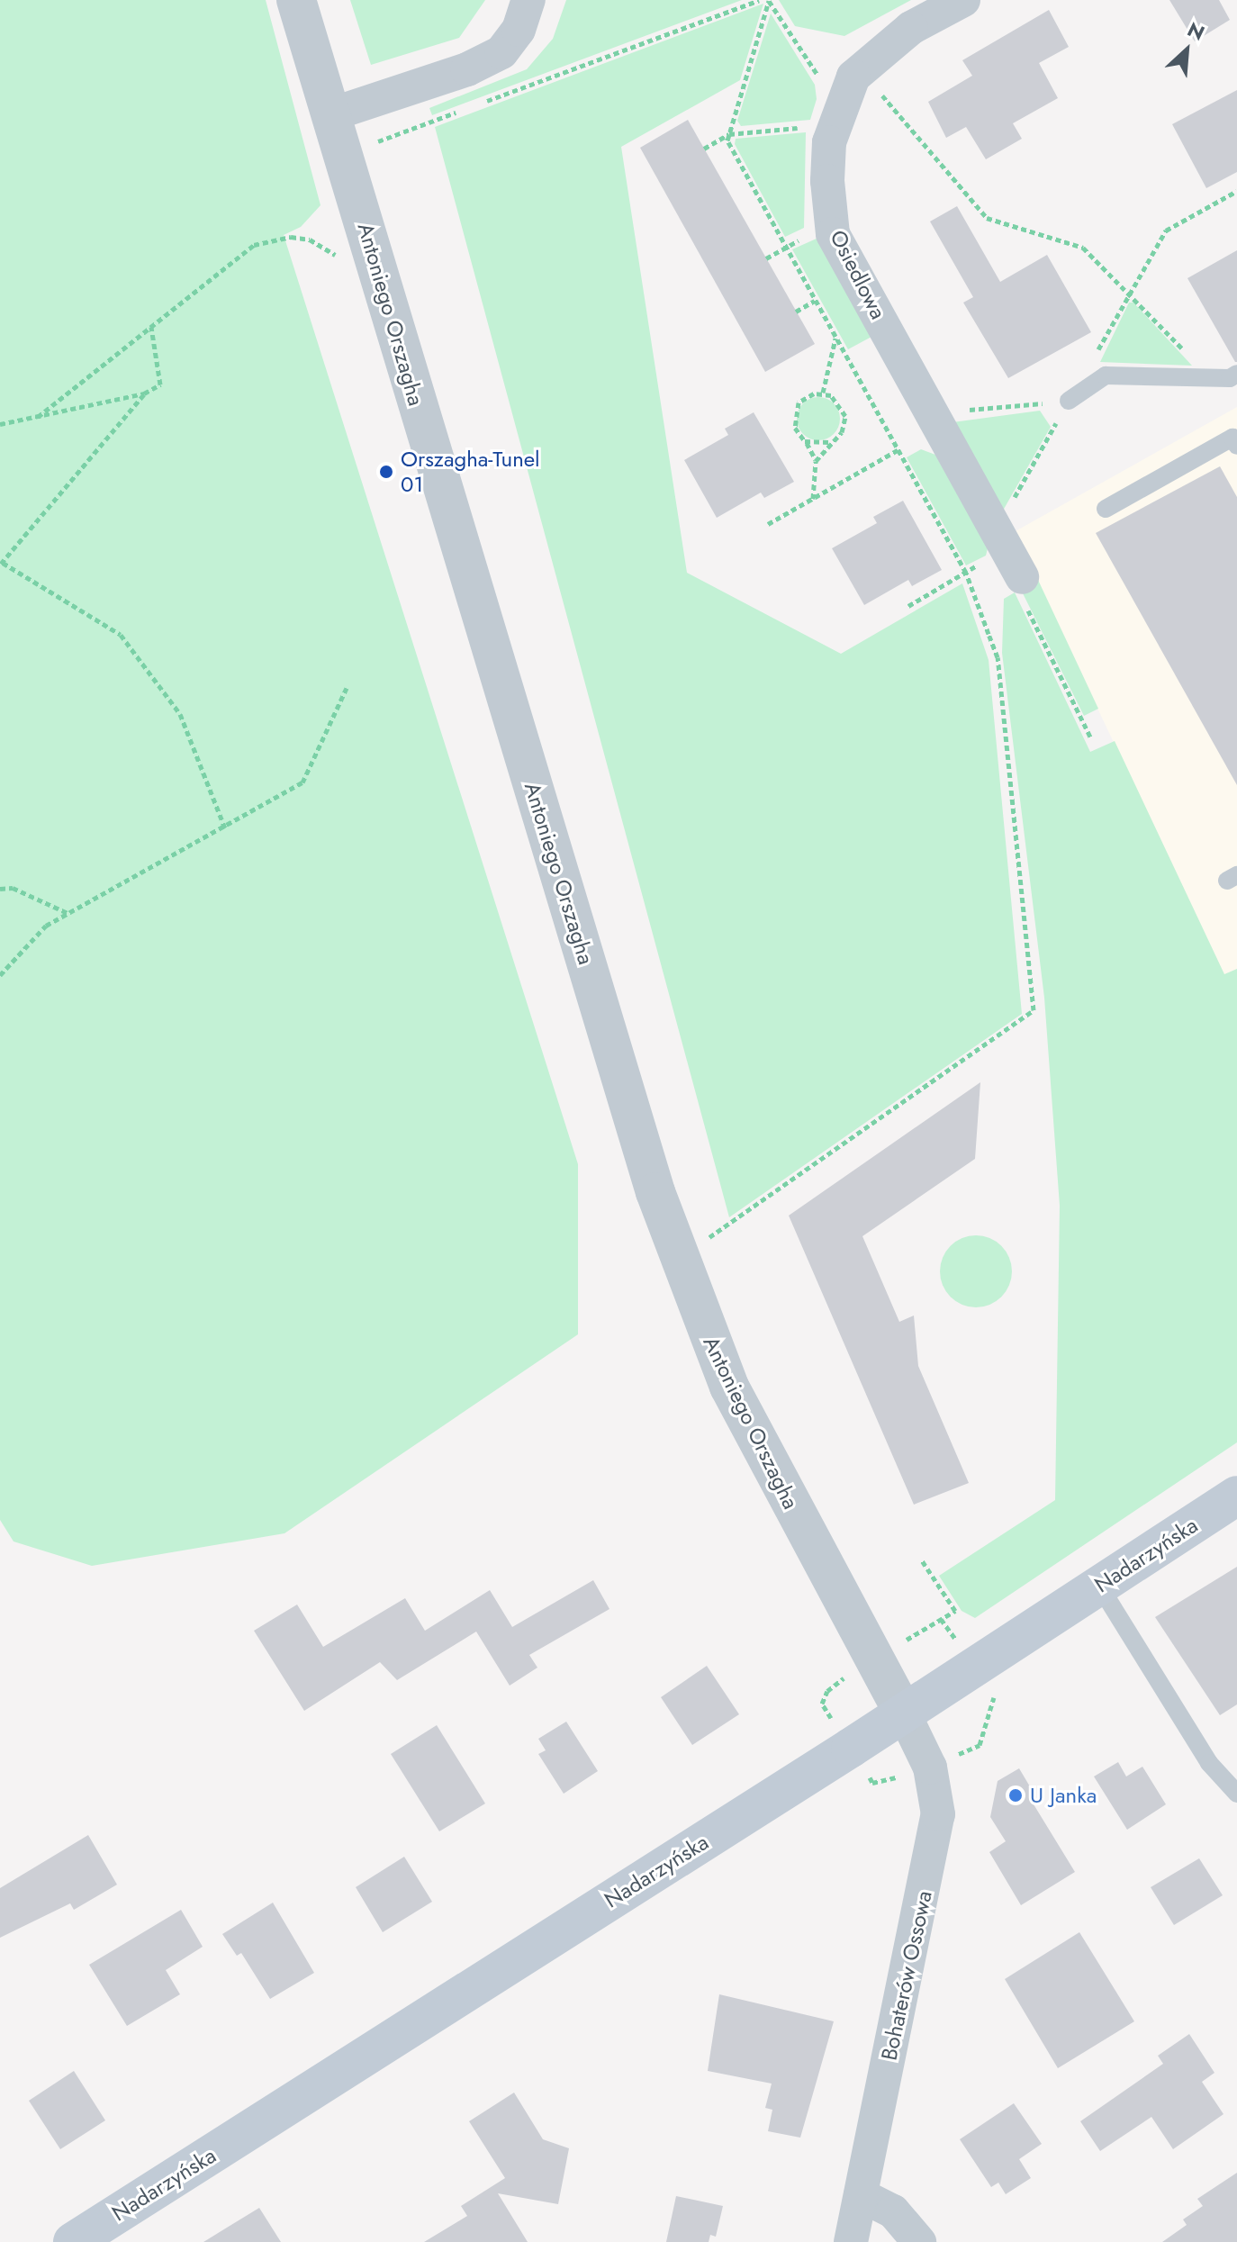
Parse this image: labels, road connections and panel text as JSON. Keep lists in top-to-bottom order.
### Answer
{
  "streets": {
    "main road": ["Nadarzyńska"],
    "street": ["Osiedlowa", "Antoniego Orszagha", "Bohaterów Ossowa"]
  },
  "crossings": [
    ["Antoniego Orszagha", "Nadarzyńska"],
    ["Antoniego Orszagha", "Bohaterów Ossowa"],
    ["Nadarzyńska", "Bohaterów Ossowa"]
  ],
  "places": ["Orszagha-Tunel 01", "U Janka"],
  "north": "top right"
}
